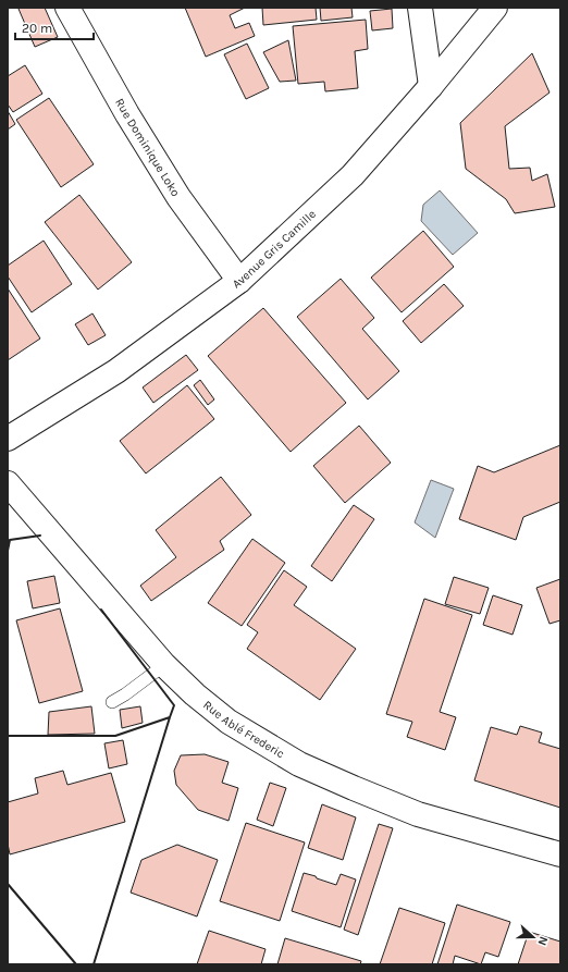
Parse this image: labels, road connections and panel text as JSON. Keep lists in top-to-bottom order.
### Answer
{
  "streets": {
    "street": ["Rue Dominique Loko", "Avenue Gris Camille", "Rue Ablé Frederic"]
  },
  "crossings": [
    ["Rue Dominique Loko", "Avenue Gris Camille"]
  ],
  "scale_bar": "20 m",
  "north": "right"
}
